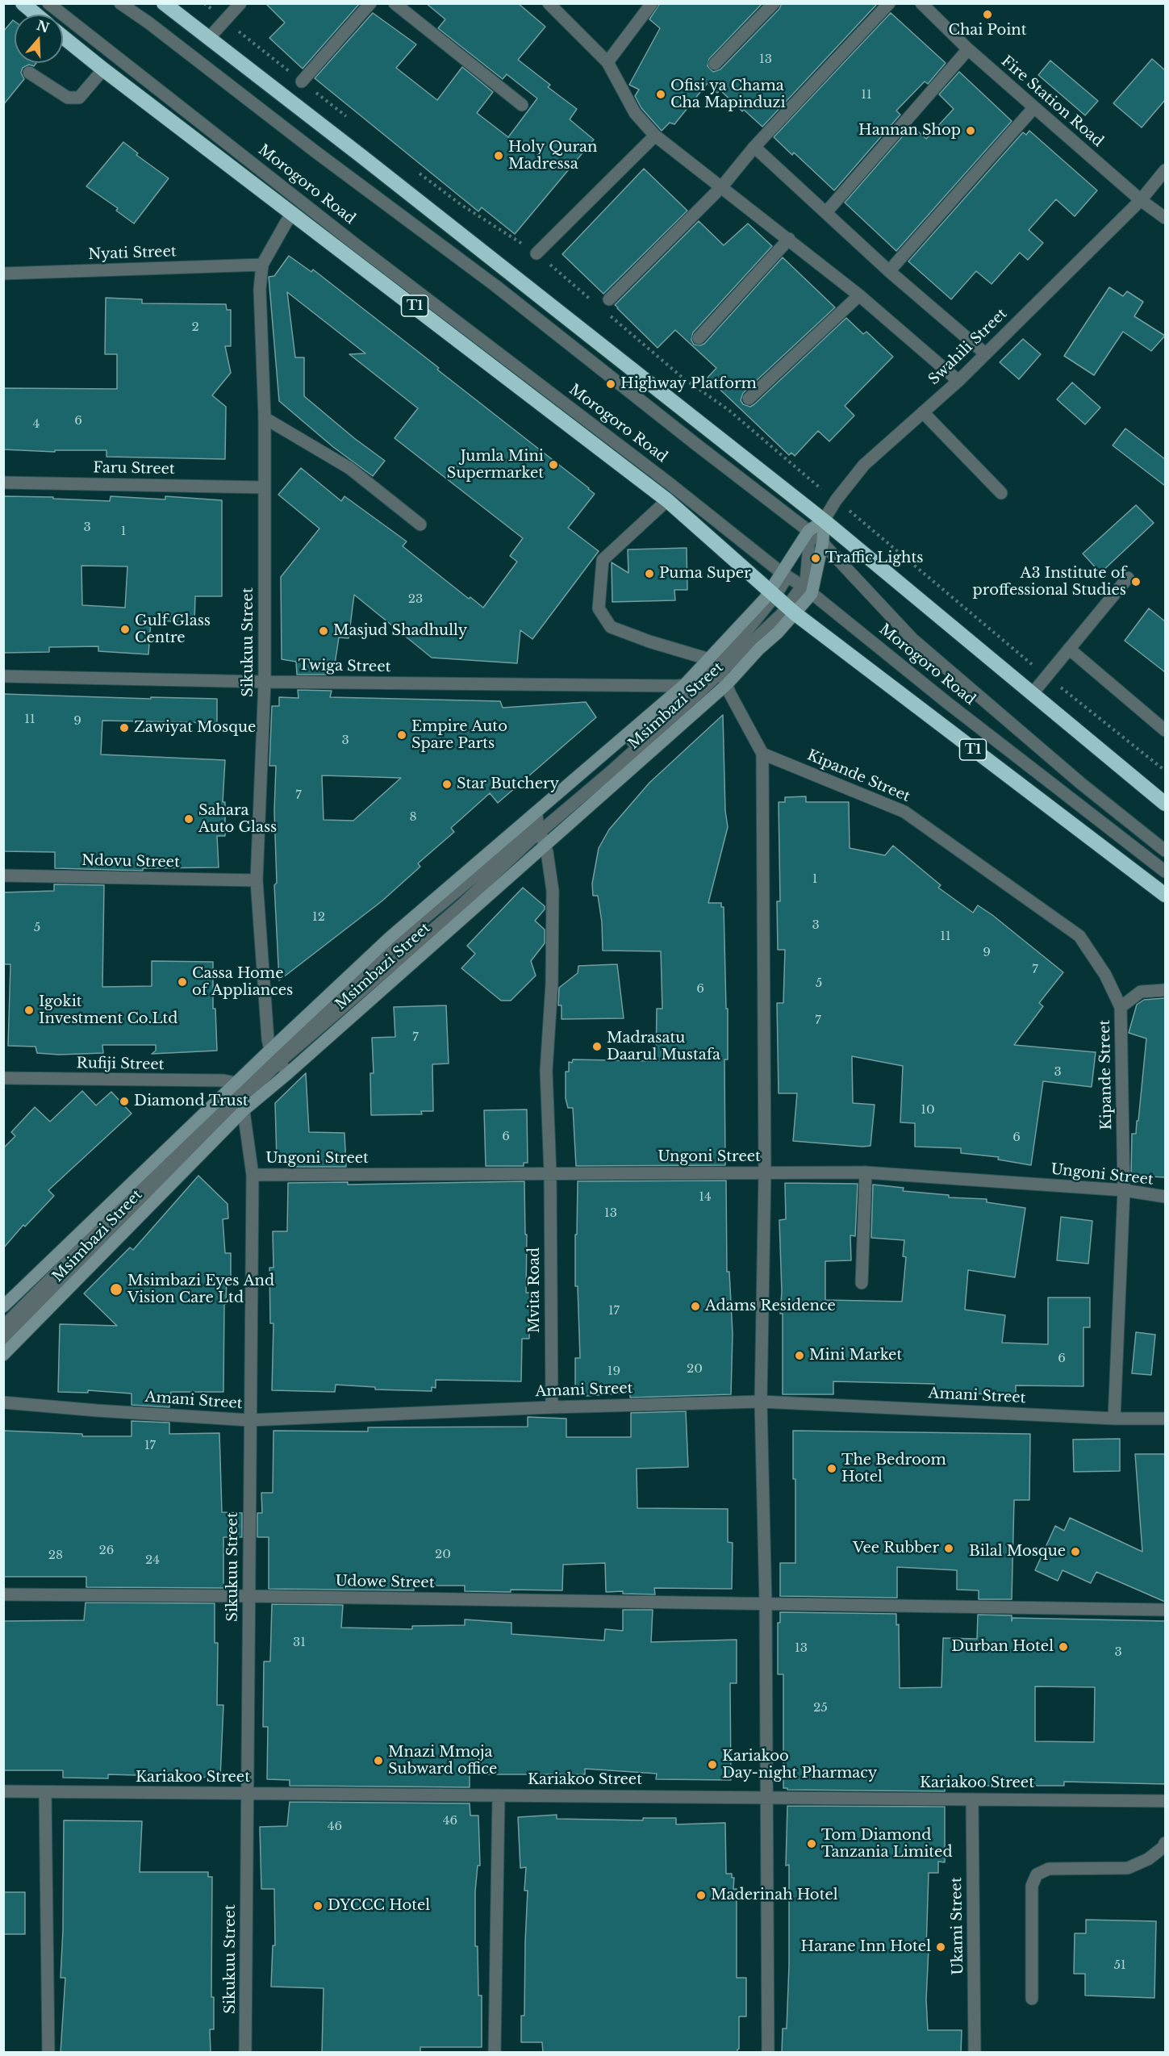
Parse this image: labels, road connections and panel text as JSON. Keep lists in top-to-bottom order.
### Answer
{
  "streets": {
    "highway": ["Morogoro Road", "T1"],
    "street": [
      "Fire Station Road",
      "Nyati Street",
      "Swahili Street",
      "Faru Street",
      "Sikukuu Street",
      "Twiga Street",
      "Msimbazi Street",
      "Kipande Street",
      "Ndovu Street",
      "Rufiji Street",
      "Ungoni Street",
      "Mvita Road",
      "Amani Street",
      "Udowe Street",
      "Kariakoo Street",
      "Ukami Street"
    ]
  },
  "crossings": [
    ["Fire Station Road", "Swahili Street"],
    ["Morogoro Road", "Sikukuu Street"],
    ["Morogoro Road", "Msimbazi Street"],
    ["Nyati Street", "Sikukuu Street"],
    ["Faru Street", "Sikukuu Street"],
    ["Sikukuu Street", "Twiga Street"],
    ["Sikukuu Street", "Msimbazi Street"],
    ["Sikukuu Street", "Ndovu Street"],
    ["Sikukuu Street", "Rufiji Street"],
    ["Sikukuu Street", "Ungoni Street"],
    ["Sikukuu Street", "Amani Street"],
    ["Sikukuu Street", "Udowe Street"],
    ["Sikukuu Street", "Kariakoo Street"],
    ["Twiga Street", "Msimbazi Street"],
    ["Msimbazi Street", "Rufiji Street"],
    ["Msimbazi Street", "Mvita Road"],
    ["Kipande Street", "Ungoni Street"],
    ["Kipande Street", "Amani Street"],
    ["Ungoni Street", "Mvita Road"],
    ["Mvita Road", "Amani Street"],
    ["Kariakoo Street", "Ukami Street"]
  ],
  "places": [
    "Chai Point",
    "Ofisi ya Chama Cha Mapinduzi",
    "Hannan Shop",
    "Holy Quran Madressa",
    "Highway Platform",
    "Jumla Mini Supermarket",
    "Traffic Lights",
    "Puma Super",
    "A3 Institute of proffessional Studies",
    "Gulf Glass Centre",
    "Masjud Shadhully",
    "Zawiyat Mosque",
    "Empire Auto Spare Parts",
    "Star Butchery",
    "Sahara Auto Glass",
    "Cassa Home of Appliances",
    "Igokit Investment Co.Ltd",
    "Madrasatu Daarul Mustafa",
    "Diamond Trust",
    "Msimbazi Eyes And Vision Care Ltd",
    "Adams Residence",
    "Mini Market",
    "The Bedroom Hotel",
    "Vee Rubber",
    "Bilal Mosque",
    "Durban Hotel",
    "Mnazi Mmoja Subward office",
    "Kariakoo Day-night Pharmacy",
    "Tom Diamond Tanzania Limited",
    "Maderinah Hotel",
    "DYCCC Hotel",
    "Harane Inn Hotel"
  ],
  "house_numbers": [
    "13",
    "11",
    "2",
    "6",
    "4",
    "3",
    "1",
    "23",
    "11",
    "9",
    "3",
    "7",
    "8",
    "1",
    "12",
    "3",
    "5",
    "11",
    "9",
    "7",
    "5",
    "6",
    "7",
    "7",
    "3",
    "10",
    "6",
    "6",
    "14",
    "13",
    "17",
    "6",
    "20",
    "19",
    "17",
    "26",
    "20",
    "28",
    "24",
    "31",
    "13",
    "3",
    "25",
    "46",
    "46",
    "51"
  ],
  "north": "top"
}
